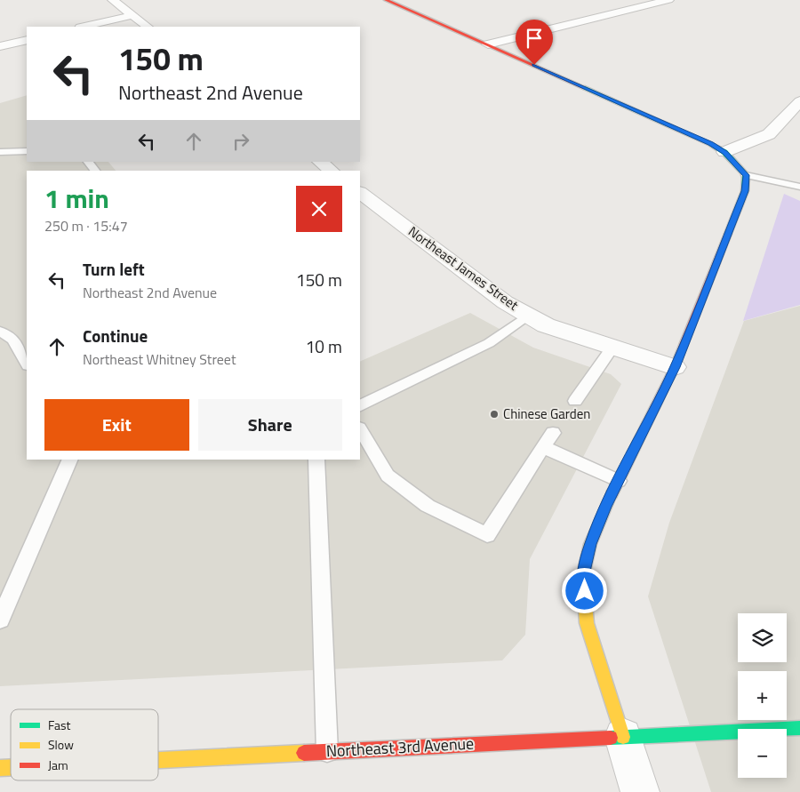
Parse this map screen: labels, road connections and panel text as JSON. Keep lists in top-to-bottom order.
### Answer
{
  "streets": {
    "street": ["Northeast James Street", "Northeast 3rd Avenue"]
  },
  "places": ["Chinese Garden"],
  "legend": ["Fast", "Slow", "Jam"],
  "page": {
    "turn": ["150 m", "Northeast 2nd Avenue"],
    "heading": ["1 min", "250 m · 15:47"],
    "list": [
      {
        "name": "Turn left",
        "note": "Northeast 2nd Avenue",
        "value": "150 m"
      },
      {
        "name": "Continue",
        "note": "Northeast Whitney Street",
        "value": "10 m"
      }
    ],
    "buttons": ["Exit", "Share"],
    "map_buttons": ["+", "−"]
  }
}
